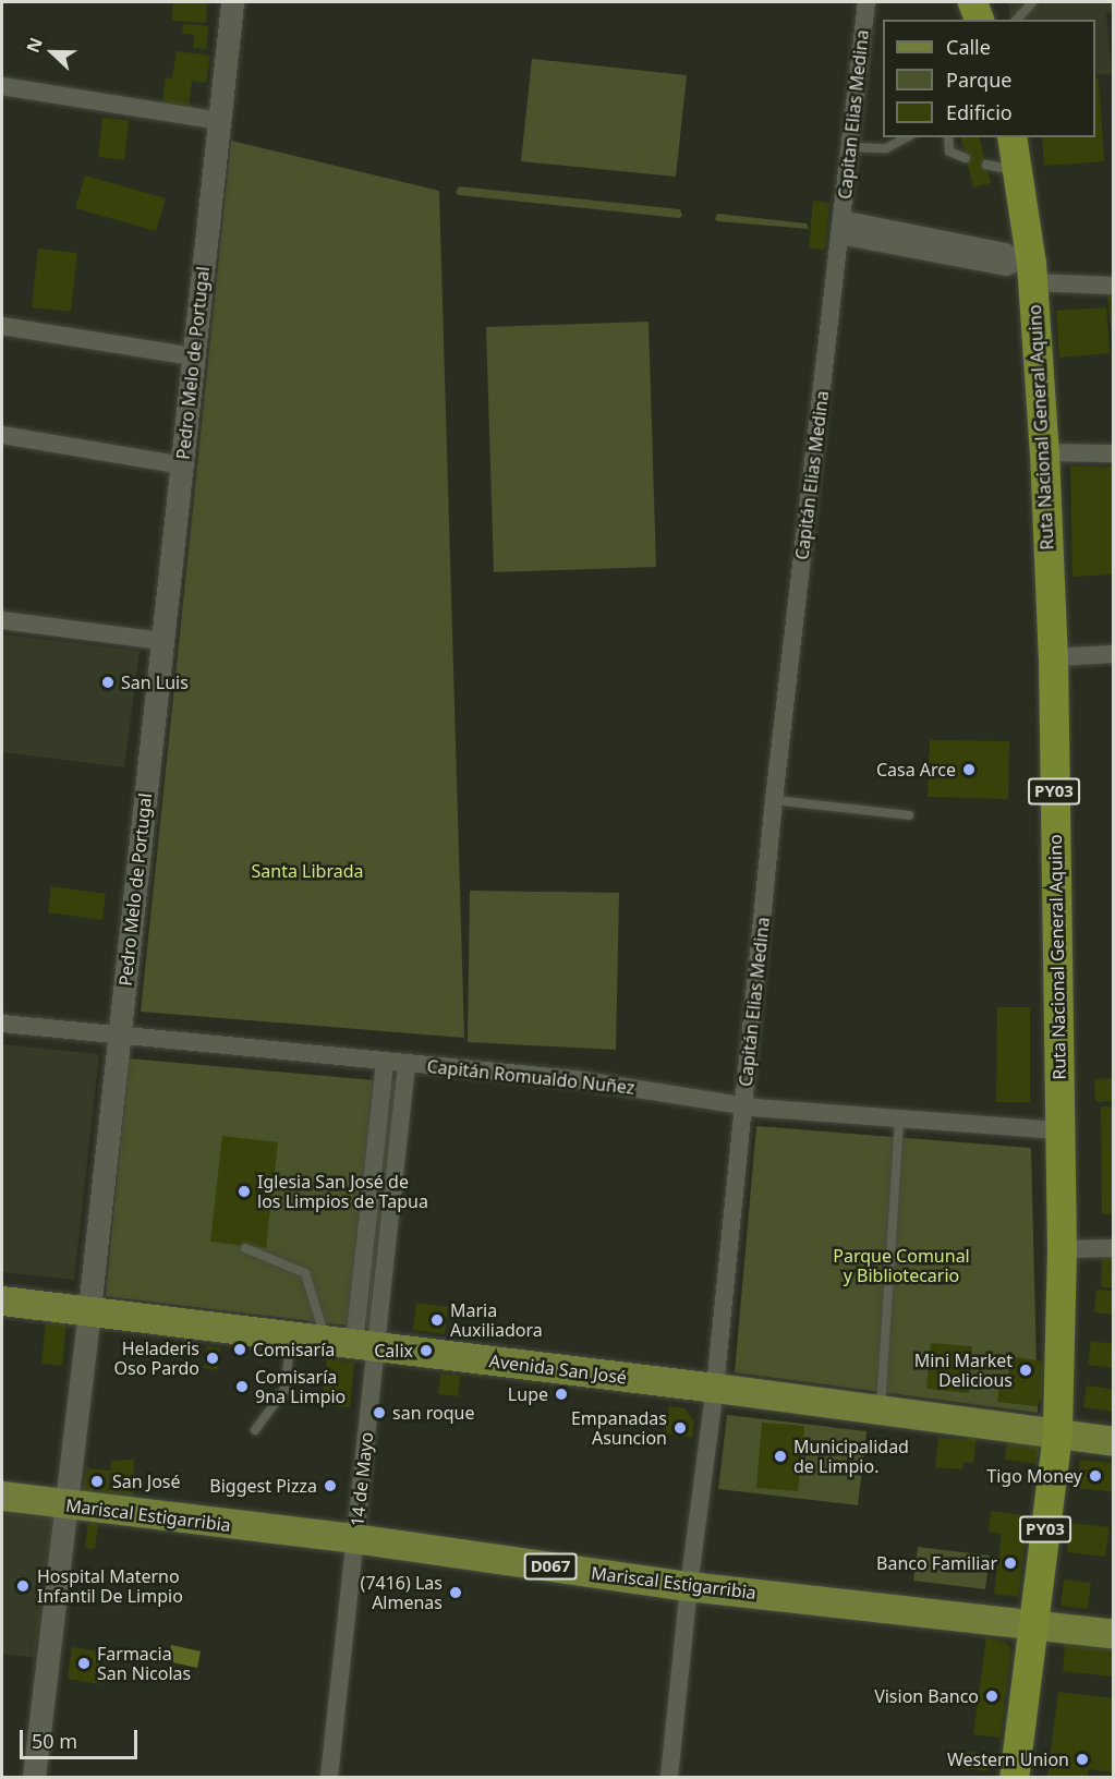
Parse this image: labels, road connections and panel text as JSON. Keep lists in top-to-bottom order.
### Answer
{
  "streets": {
    "highway": ["Ruta Nacional General Aquino", "PY03"],
    "main road": ["Avenida San José", "Mariscal Estigarribia", "D067"],
    "street": [
      "Capitan Elias Medina",
      "Pedro Melo de Portugal",
      "Capitán Elias Medina",
      "Capitán Romualdo Nuñez",
      "14 de Mayo"
    ]
  },
  "crossings": [
    ["Capitan Elias Medina", "Capitán Elias Medina"],
    ["Pedro Melo de Portugal", "Capitán Romualdo Nuñez"],
    ["Pedro Melo de Portugal", "Avenida San José"],
    ["Pedro Melo de Portugal", "Mariscal Estigarribia"],
    ["Ruta Nacional General Aquino", "Capitán Romualdo Nuñez"],
    ["Ruta Nacional General Aquino", "Avenida San José"],
    ["Ruta Nacional General Aquino", "Mariscal Estigarribia"],
    ["Capitán Elias Medina", "Capitán Romualdo Nuñez"],
    ["Capitán Elias Medina", "Avenida San José"],
    ["Capitán Elias Medina", "Mariscal Estigarribia"],
    ["Capitán Romualdo Nuñez", "14 de Mayo"],
    ["Avenida San José", "14 de Mayo"],
    ["14 de Mayo", "Mariscal Estigarribia"]
  ],
  "parks": ["Santa Librada", "Parque Comunal y Bibliotecario"],
  "places": [
    "San Luis",
    "Casa Arce",
    "Iglesia San José de los Limpios de Tapua",
    "Maria Auxiliadora",
    "Comisaría",
    "Calix",
    "Heladeris Oso Pardo",
    "Mini Market Delicious",
    "Comisaría 9na Limpio",
    "Lupe",
    "san roque",
    "Empanadas Asuncion",
    "Municipalidad de Limpio.",
    "Tigo Money",
    "San José",
    "Biggest Pizza",
    "Banco Familiar",
    "Hospital Materno Infantil De Limpio",
    "(7416) Las Almenas",
    "Farmacia San Nicolas",
    "Vision Banco",
    "Western Union"
  ],
  "legend": ["Calle", "Parque", "Edificio"],
  "scale_bar": "50 m",
  "north": "left"
}
